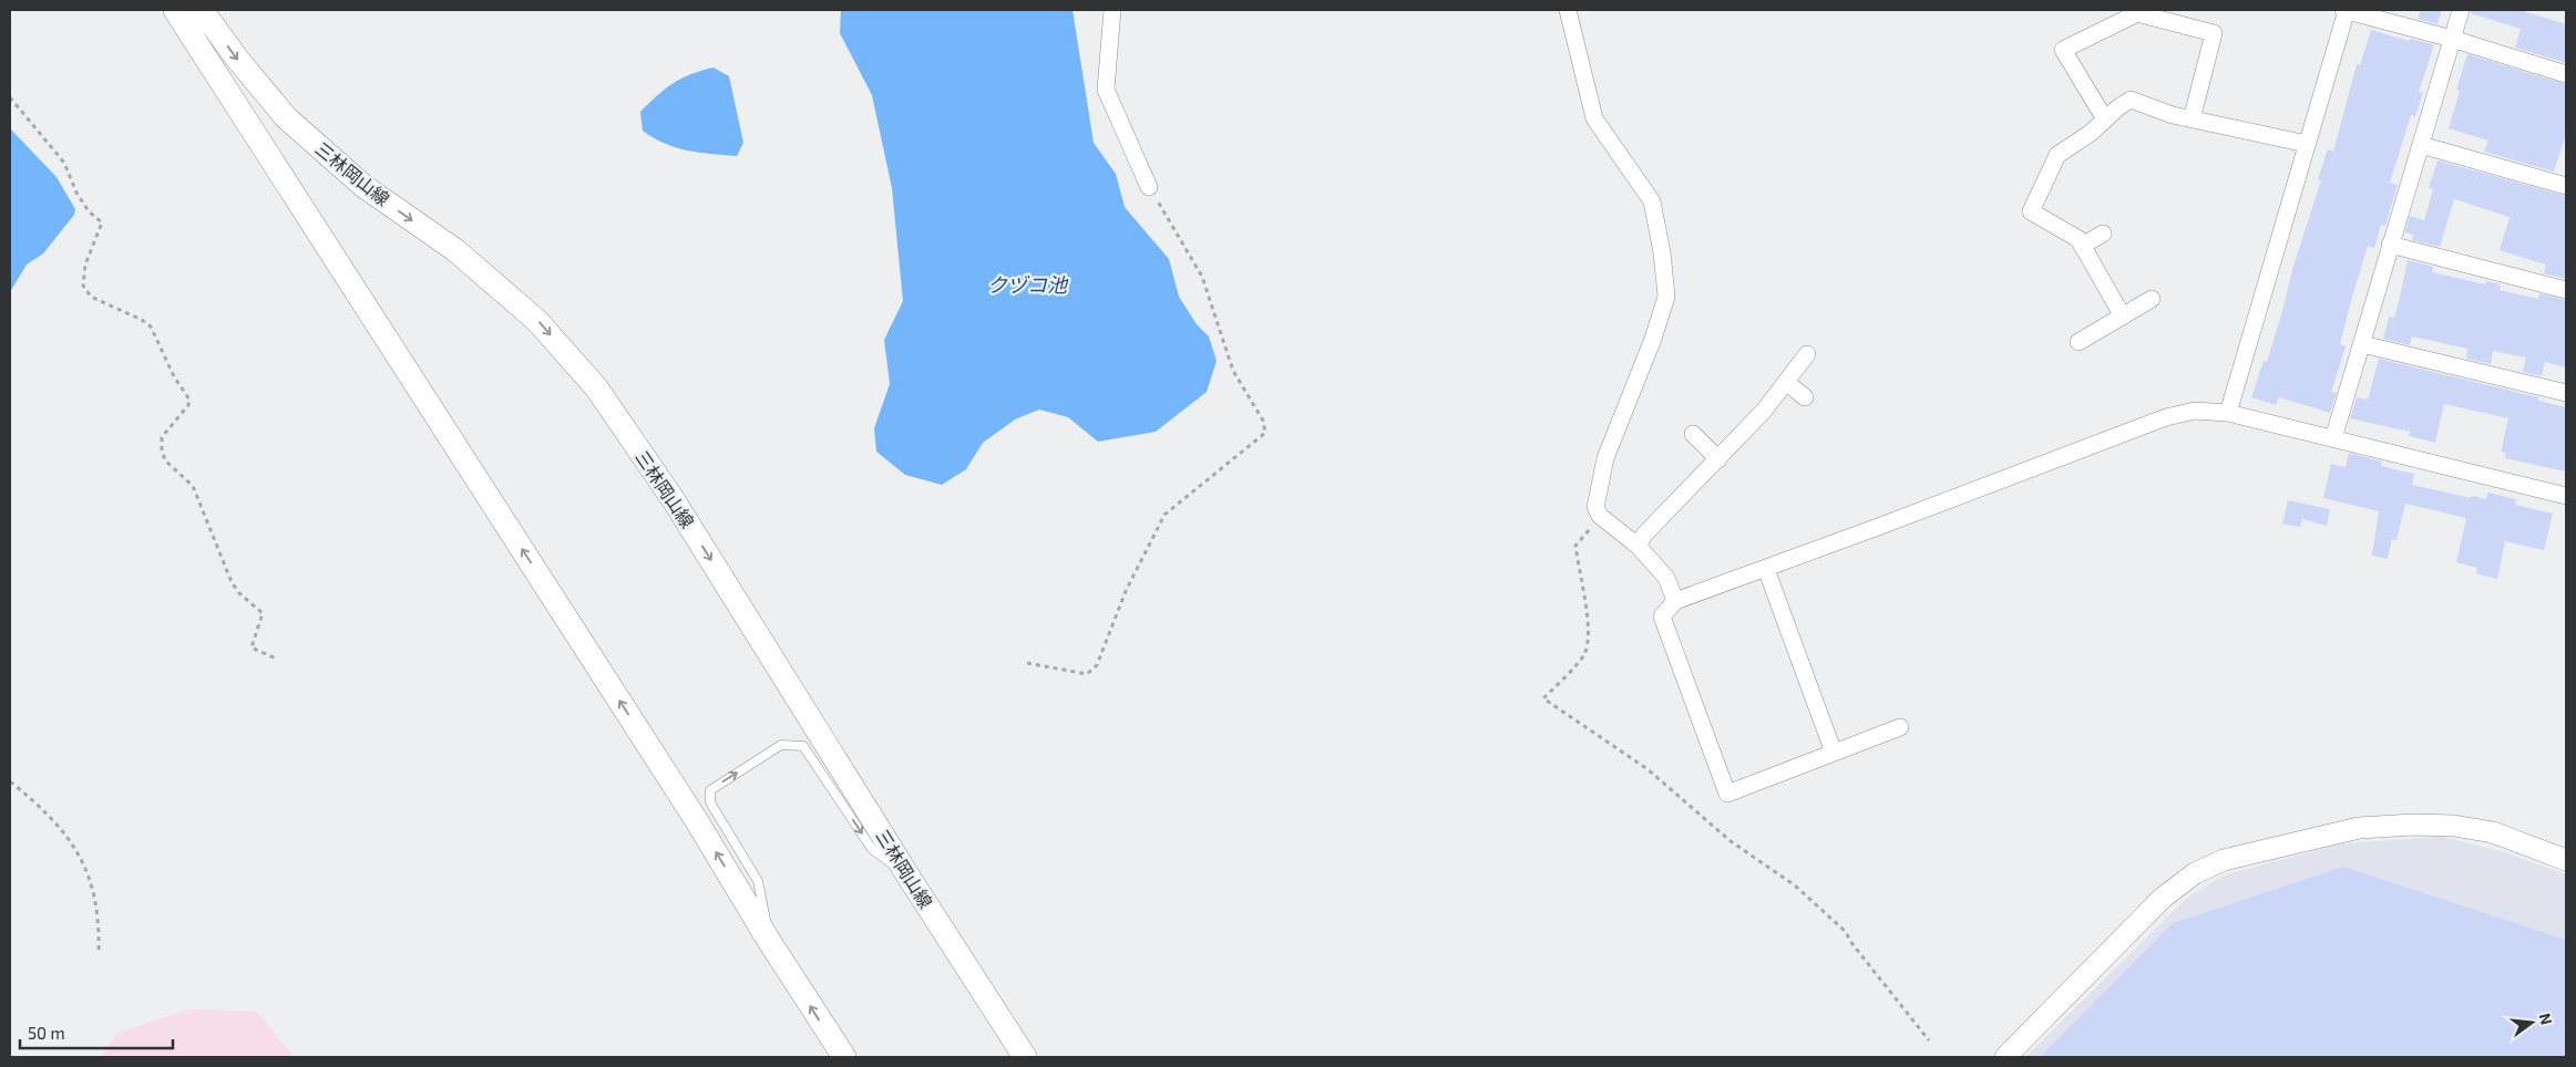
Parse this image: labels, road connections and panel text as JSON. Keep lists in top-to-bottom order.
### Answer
{
  "streets": {
    "main road": ["三林岡山線"]
  },
  "water": ["クヅコ池"],
  "scale_bar": "50 m",
  "north": "right"
}
